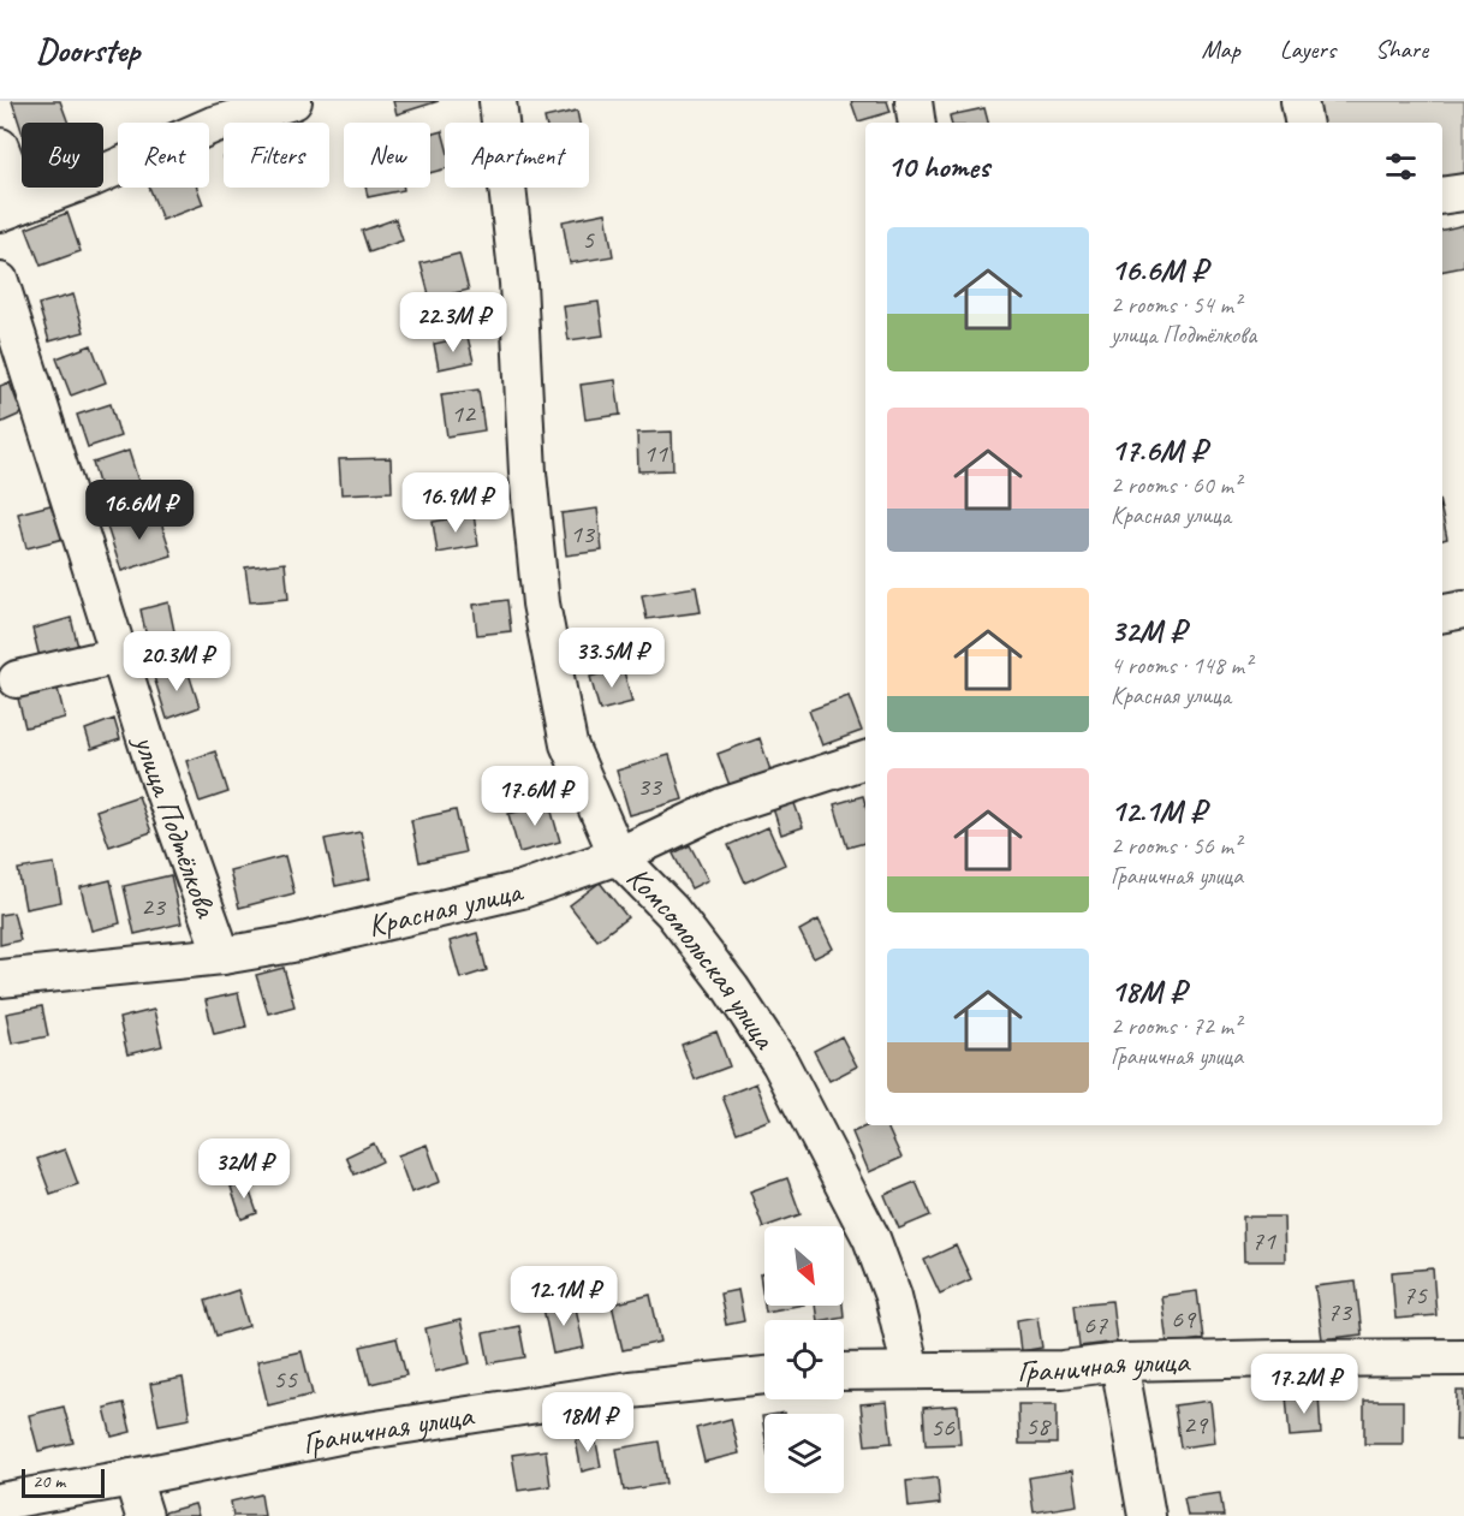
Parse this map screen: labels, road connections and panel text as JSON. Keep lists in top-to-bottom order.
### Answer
{
  "streets": {
    "street": [
      "улица Подтёлкова",
      "Красная улица",
      "Комсомольская улица",
      "Граничная улица"
    ]
  },
  "crossings": [
    ["улица Подтёлкова", "Красная улица"],
    ["Красная улица", "Комсомольская улица"],
    ["Комсомольская улица", "Граничная улица"]
  ],
  "house_numbers": [
    "5",
    "12",
    "11",
    "13",
    "33",
    "23",
    "71",
    "75",
    "73",
    "69",
    "67",
    "55",
    "29",
    "58",
    "56"
  ],
  "scale_bar": "20 m",
  "north": "bottom right",
  "page": {
    "header": "Doorstep",
    "nav": ["Map", "Layers", "Share"],
    "chip": [
      "Buy",
      "Rent",
      "Filters",
      "New",
      "Apartment"
    ],
    "heading": "10 homes",
    "list": [
      {
        "name": "16.6M ₽",
        "note": "2 rooms · 54 m² · улица Подтёлкова"
      },
      {
        "name": "17.6M ₽",
        "note": "2 rooms · 60 m² · Красная улица"
      },
      {
        "name": "32M ₽",
        "note": "4 rooms · 148 m² · Красная улица"
      },
      {
        "name": "12.1M ₽",
        "note": "2 rooms · 56 m² · Граничная улица"
      },
      {
        "name": "18M ₽",
        "note": "2 rooms · 72 m² · Граничная улица"
      }
    ],
    "price": [
      "22.3M ₽",
      "16.9M ₽",
      "16.6M ₽",
      "33.5M ₽",
      "20.3M ₽",
      "17.6M ₽",
      "32M ₽",
      "12.1M ₽",
      "17.2M ₽",
      "18M ₽"
    ],
    "scale": "20 m"
  }
}
